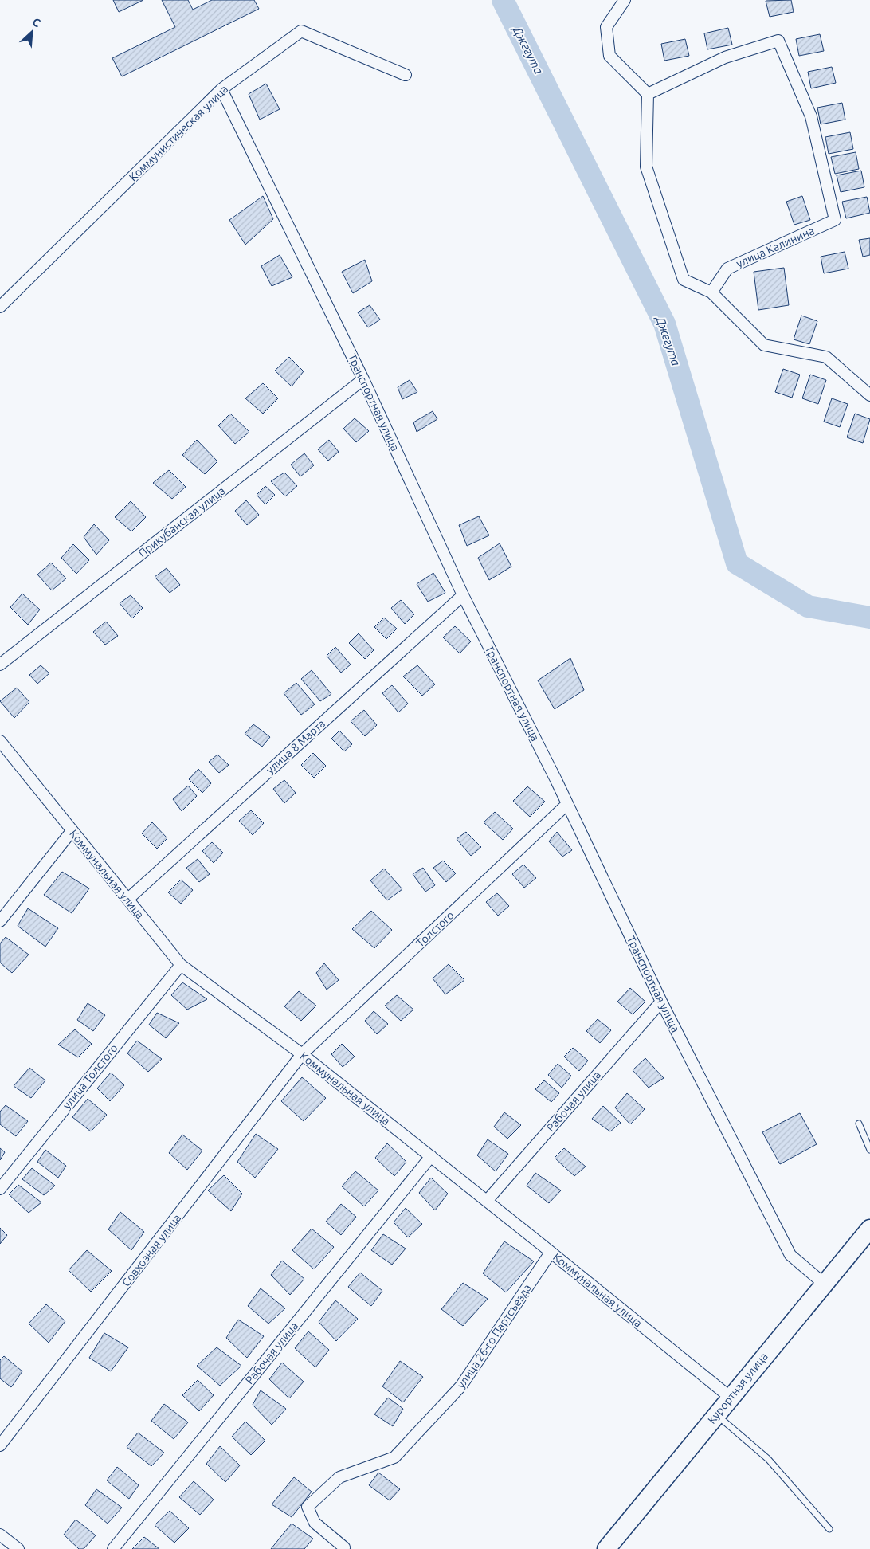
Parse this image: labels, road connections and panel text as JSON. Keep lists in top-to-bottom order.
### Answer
{
  "streets": {
    "main road": ["Курортная улица"],
    "street": [
      "Коммунистическая улица",
      "улица Калинина",
      "Транспортная улица",
      "Прикубанская улица",
      "улица 8 Марта",
      "Коммунальная улица",
      "Толстого",
      "улица Толстого",
      "Рабочая улица",
      "Совхозная улица",
      "улица 26-го Партсъезда"
    ]
  },
  "crossings": [
    ["Коммунистическая улица", "Транспортная улица"],
    ["Транспортная улица", "Прикубанская улица"],
    ["Транспортная улица", "улица 8 Марта"],
    ["Транспортная улица", "Толстого"],
    ["Транспортная улица", "Рабочая улица"],
    ["Транспортная улица", "Курортная улица"],
    ["улица 8 Марта", "Коммунальная улица"],
    ["Коммунальная улица", "Толстого"],
    ["Коммунальная улица", "улица Толстого"],
    ["Коммунальная улица", "Рабочая улица"],
    ["Коммунальная улица", "Совхозная улица"],
    ["Коммунальная улица", "улица 26-го Партсъезда"],
    ["Коммунальная улица", "Курортная улица"],
    ["Толстого", "Совхозная улица"]
  ],
  "water": ["Джегута"],
  "north": "top right"
}
